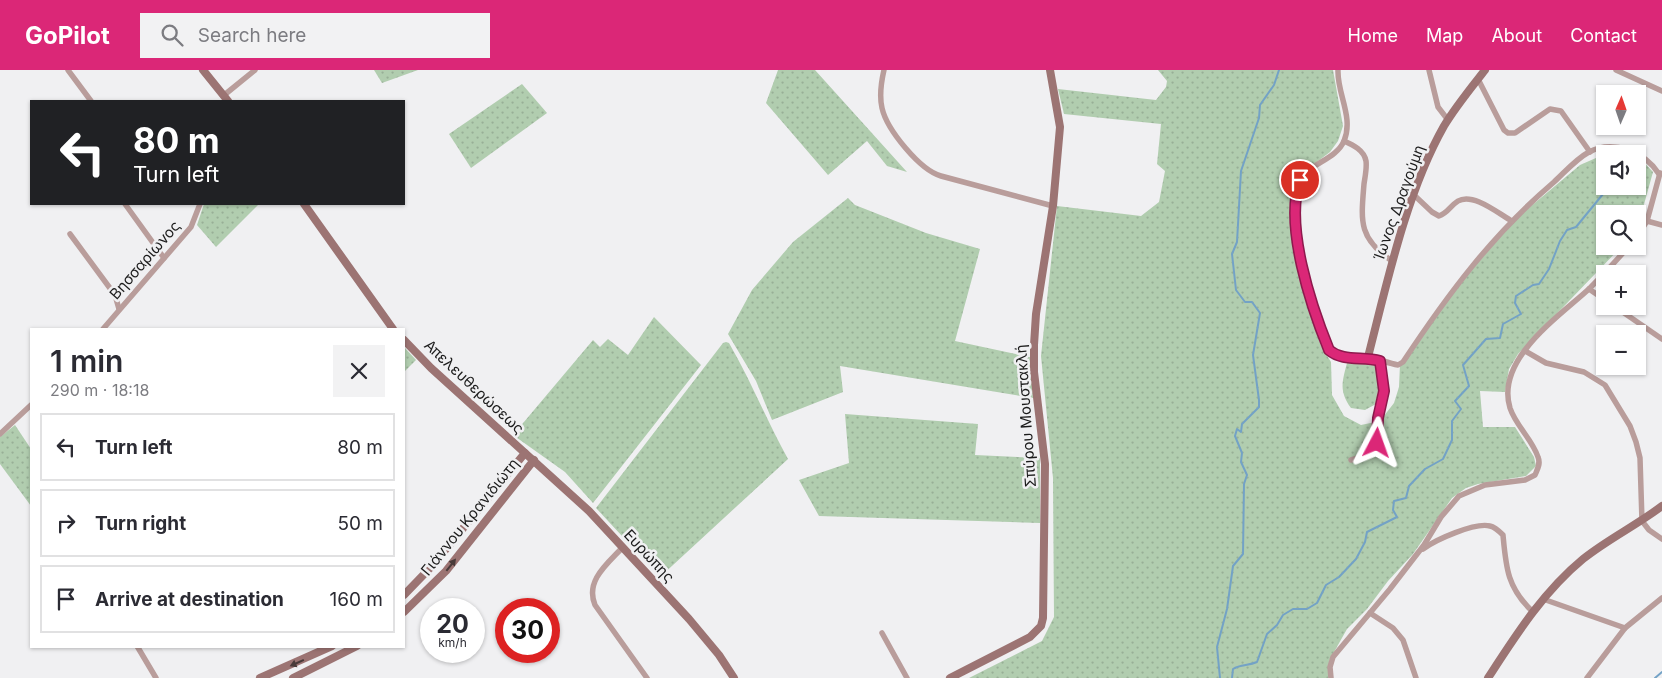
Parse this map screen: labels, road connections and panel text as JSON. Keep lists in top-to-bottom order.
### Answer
{
  "streets": {
    "street": [
      "Ίωνος Δραγούμη",
      "Βησσαρίωνος",
      "Απελευθερώσεως",
      "Σπύρου Μουστακλή",
      "Γιάννου Κρανιδιώτη",
      "Ευρώπης"
    ]
  },
  "crossings": [
    ["Απελευθερώσεως", "Γιάννου Κρανιδιώτη"],
    ["Απελευθερώσεως", "Ευρώπης"],
    ["Γιάννου Κρανιδιώτη", "Ευρώπης"]
  ],
  "north": "top",
  "page": {
    "header": "GoPilot",
    "search": "Search here",
    "nav": [
      "Home",
      "Map",
      "About",
      "Contact"
    ],
    "map_buttons": ["+", "−"],
    "turn": ["80 m", "Turn left"],
    "heading": ["1 min", "290 m · 18:18"],
    "list": [
      {
        "name": "Turn left",
        "value": "80 m"
      },
      {
        "name": "Turn right",
        "value": "50 m"
      },
      {
        "name": "Arrive at destination",
        "value": "160 m"
      }
    ],
    "speed": "20 km/h",
    "limit": "30"
  }
}
